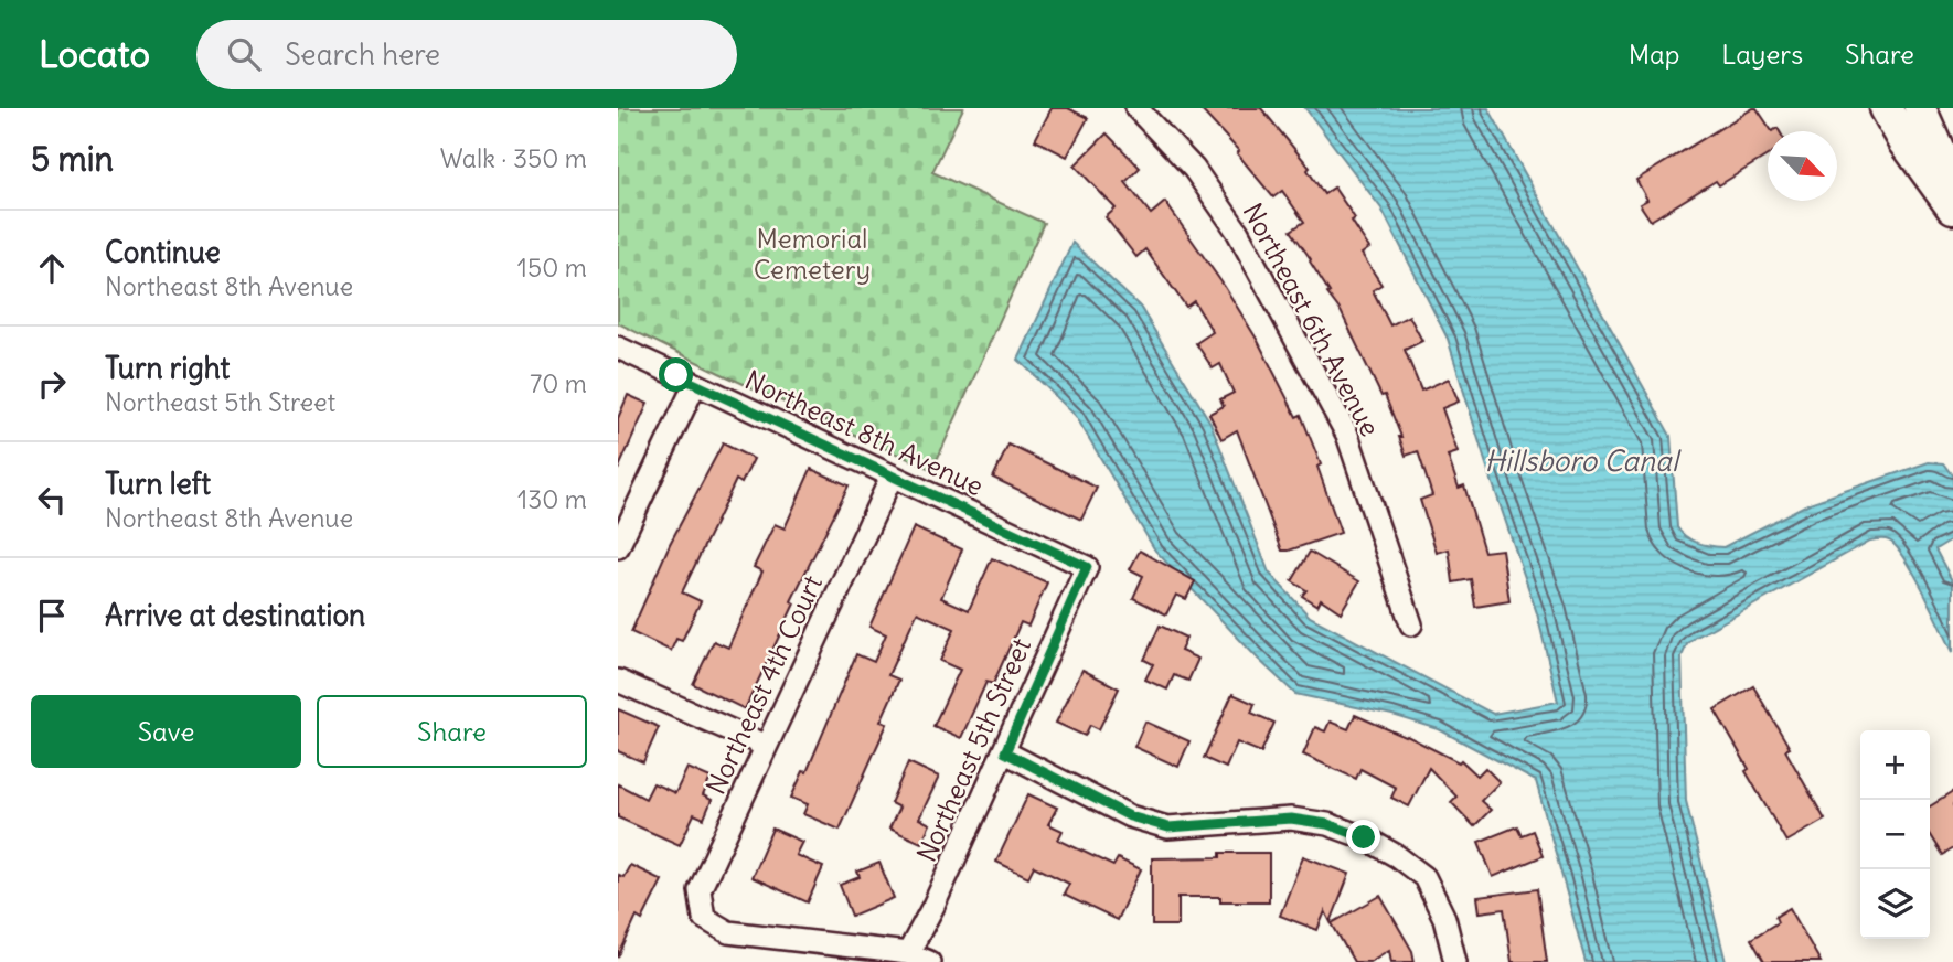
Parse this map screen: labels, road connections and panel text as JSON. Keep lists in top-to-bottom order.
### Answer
{
  "streets": {
    "street": [
      "Northeast 6th Avenue",
      "Northeast 8th Avenue",
      "Northeast 4th Court",
      "Northeast 5th Street"
    ]
  },
  "crossings": [
    ["Northeast 8th Avenue", "Northeast 4th Court"],
    ["Northeast 8th Avenue", "Northeast 5th Street"],
    ["Northeast 4th Court", "Northeast 5th Street"]
  ],
  "water": ["Hillsboro Canal"],
  "parks": ["Memorial Cemetery"],
  "north": "bottom right",
  "page": {
    "header": "Locato",
    "search": "Search here",
    "nav": ["Map", "Layers", "Share"],
    "heading": ["5 min", "Walk · 350 m"],
    "list": [
      ["Continue", "Northeast 8th Avenue", "150 m"],
      ["Turn right", "Northeast 5th Street", "70 m"],
      ["Turn left", "Northeast 8th Avenue", "130 m"],
      "Arrive at destination"
    ],
    "buttons": ["Save", "Share"],
    "map_buttons": ["+", "−"]
  }
}
